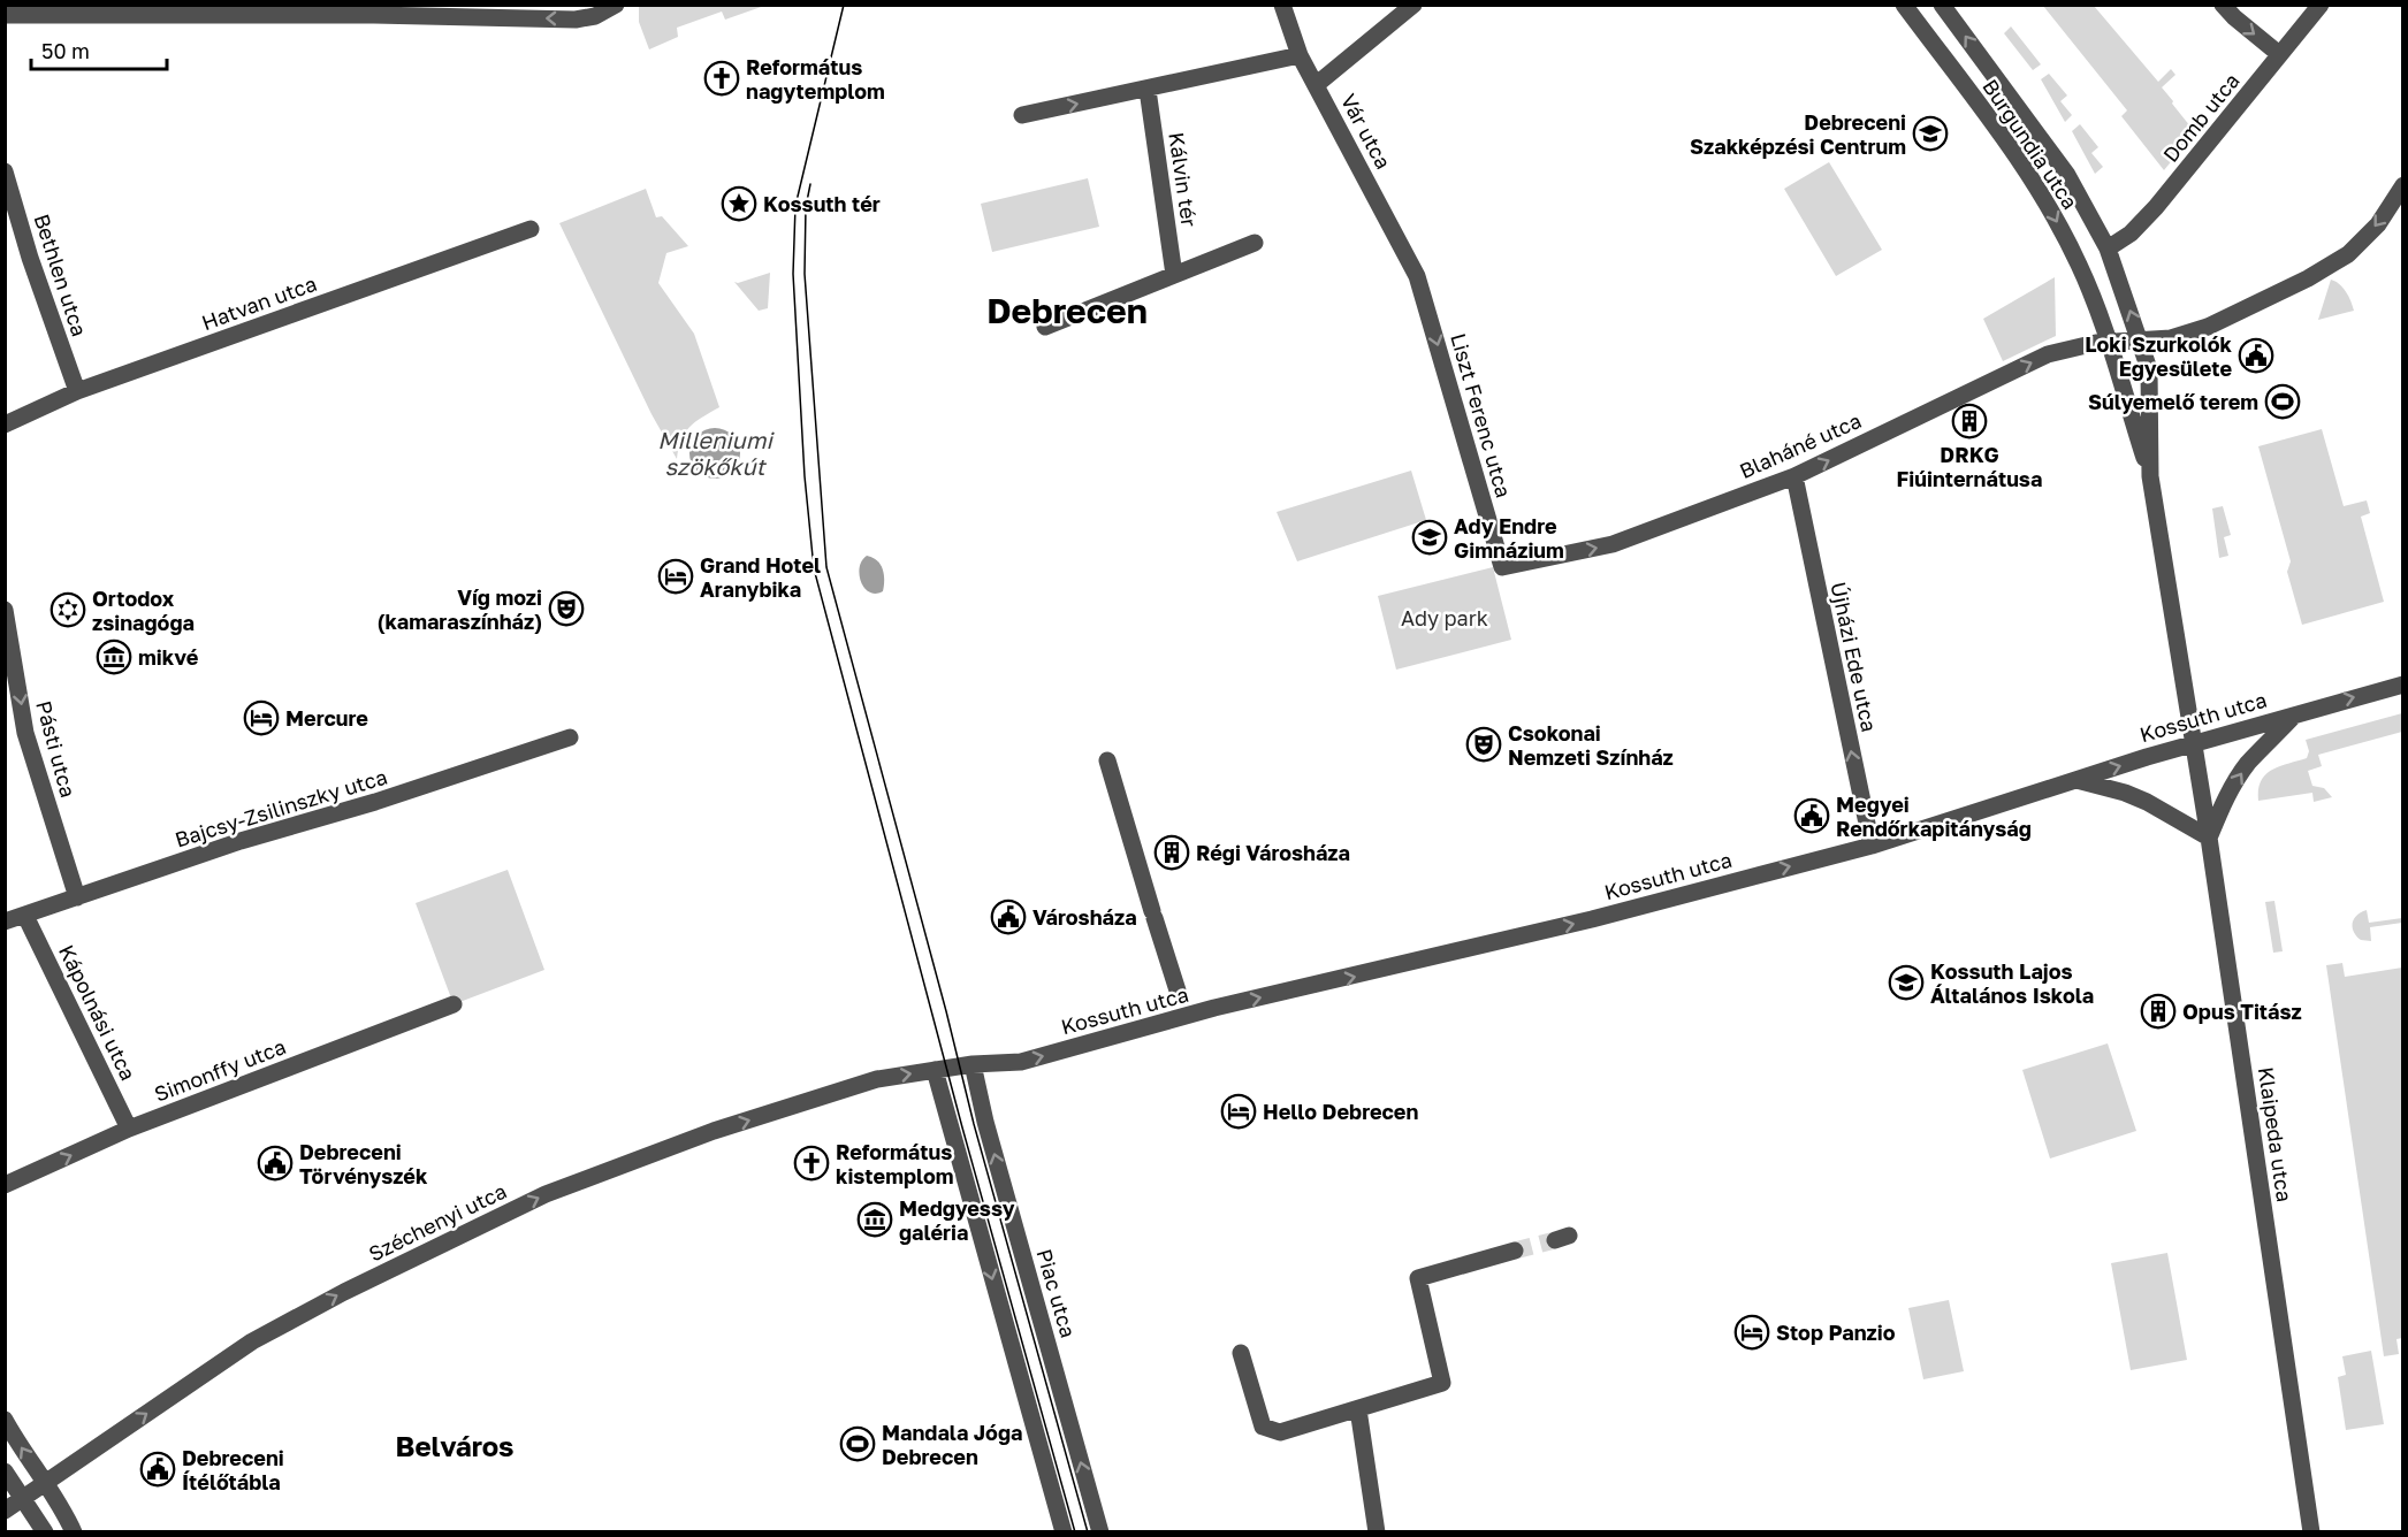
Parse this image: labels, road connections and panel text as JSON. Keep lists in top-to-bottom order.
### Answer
{
  "streets": {
    "street": [
      "Domb utca",
      "Vár utca",
      "Burgundia utca",
      "Kálvin tér",
      "Bethlen utca",
      "Hatvan utca",
      "Liszt Ferenc utca",
      "Blaháné utca",
      "Újházi Ede utca",
      "Kossuth utca",
      "Pásti utca",
      "Bajcsy-Zsilinszky utca",
      "Kápolnási utca",
      "Simonffy utca",
      "Klaipeda utca",
      "Széchenyi utca",
      "Piac utca"
    ]
  },
  "crossings": [
    ["Domb utca", "Burgundia utca"],
    ["Vár utca", "Liszt Ferenc utca"],
    ["Burgundia utca", "Blaháné utca"],
    ["Burgundia utca", "Kossuth utca"],
    ["Burgundia utca", "Klaipeda utca"],
    ["Bethlen utca", "Hatvan utca"],
    ["Liszt Ferenc utca", "Blaháné utca"],
    ["Blaháné utca", "Újházi Ede utca"],
    ["Újházi Ede utca", "Kossuth utca"],
    ["Kossuth utca", "Klaipeda utca"],
    ["Kossuth utca", "Széchenyi utca"],
    ["Kossuth utca", "Piac utca"],
    ["Pásti utca", "Bajcsy-Zsilinszky utca"],
    ["Bajcsy-Zsilinszky utca", "Kápolnási utca"],
    ["Kápolnási utca", "Simonffy utca"]
  ],
  "one_way": [
    "Liszt Ferenc utca",
    "Újházi Ede utca",
    "Kossuth utca",
    "Pásti utca",
    "Széchenyi utca"
  ],
  "districts": ["Debrecen", "Belváros"],
  "water": ["Milleniumi szökőkút"],
  "parks": ["Ady park"],
  "places": {
    "church": ["Református nagytemplom", "Református kistemplom"],
    "school or university": ["Debreceni Szakképzési Centrum", "Ady Endre Gimnázium", "Kossuth Lajos Általános Iskola"],
    "place": ["Kossuth tér"],
    "public building": [
      "Loki Szurkolók Egyesülete",
      "Megyei Rendőrkapitányság",
      "Városháza",
      "Debreceni Törvényszék",
      "Debreceni Ítélőtábla"
    ],
    "sports": ["Súlyemelő terem", "Mandala Jóga Debrecen"],
    "building": ["DRKG Fiúinternátusa", "Régi Városháza", "Opus Titász"],
    "hotel": [
      "Grand Hotel Aranybika",
      "Mercure",
      "Hello Debrecen",
      "Stop Panzio"
    ],
    "theatre": ["Víg mozi (kamaraszínház)", "Csokonai Nemzeti Színház"],
    "synagogue": ["Ortodox zsinagóga"],
    "museum": ["mikvé", "Medgyessy galéria"]
  },
  "scale_bar": "50 m"
}
